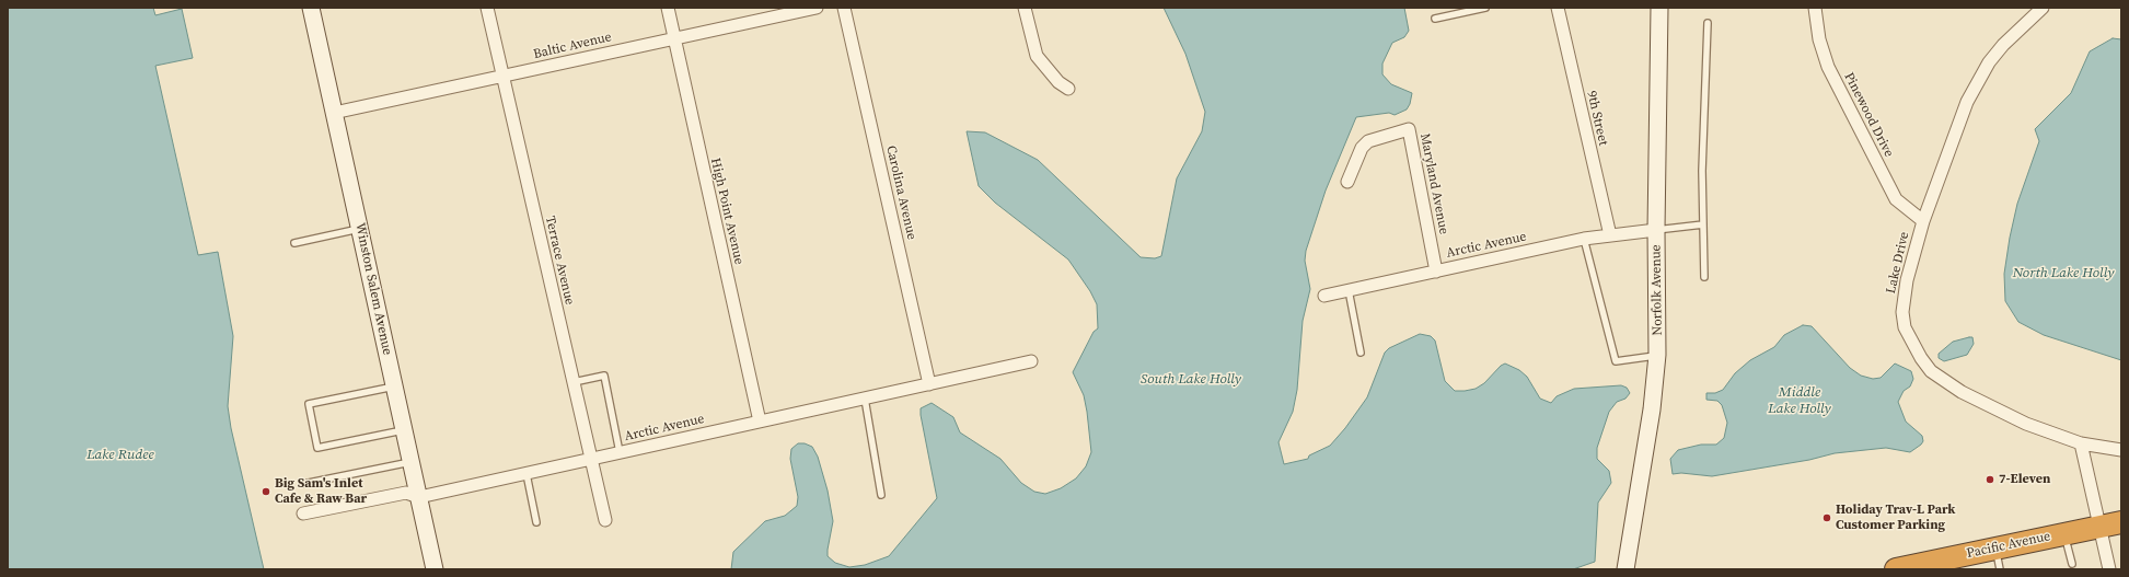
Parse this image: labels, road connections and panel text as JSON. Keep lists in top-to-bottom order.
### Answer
{
  "streets": {
    "highway": ["Pacific Avenue"],
    "street": [
      "Baltic Avenue",
      "Pinewood Drive",
      "9th Street",
      "Maryland Avenue",
      "Carolina Avenue",
      "High Point Avenue",
      "Arctic Avenue",
      "Terrace Avenue",
      "Lake Drive",
      "Winston Salem Avenue",
      "Norfolk Avenue"
    ]
  },
  "crossings": [
    ["Baltic Avenue", "High Point Avenue"],
    ["Baltic Avenue", "Terrace Avenue"],
    ["Baltic Avenue", "Winston Salem Avenue"],
    ["Pinewood Drive", "Lake Drive"],
    ["9th Street", "Arctic Avenue"],
    ["Maryland Avenue", "Arctic Avenue"],
    ["Carolina Avenue", "Arctic Avenue"],
    ["High Point Avenue", "Arctic Avenue"],
    ["Arctic Avenue", "Terrace Avenue"],
    ["Arctic Avenue", "Winston Salem Avenue"],
    ["Arctic Avenue", "Norfolk Avenue"]
  ],
  "water": [
    "North Lake Holly",
    "South Lake Holly",
    "Middle Lake Holly",
    "Lake Rudee"
  ],
  "places": ["7-Eleven", "Big Sam's Inlet Cafe & Raw Bar", "Holiday Trav-L Park Customer Parking"]
}
